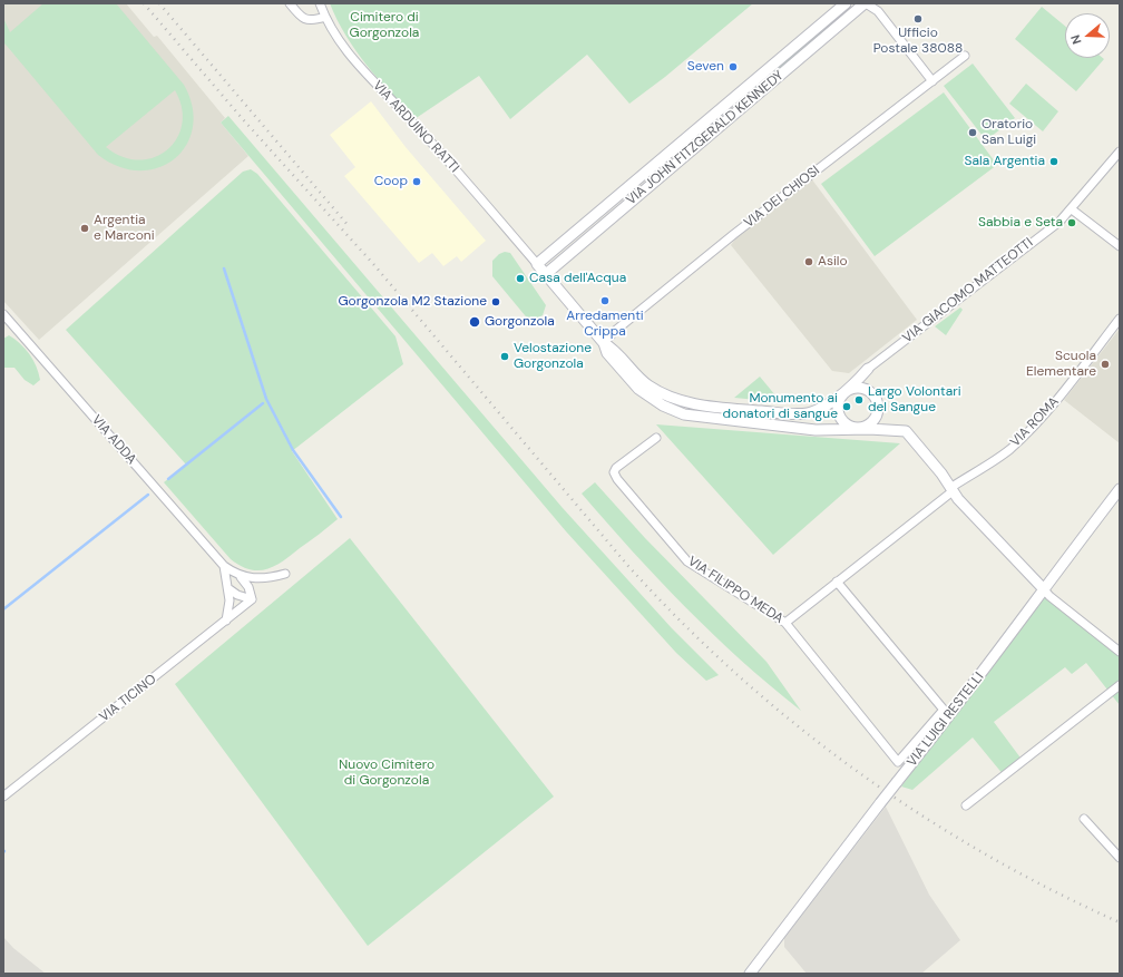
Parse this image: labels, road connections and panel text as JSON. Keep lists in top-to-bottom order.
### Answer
{
  "streets": {
    "street": [
      "VIA ARDUINO RATTI",
      "VIA JOHN FITZGERALD KENNEDY",
      "VIA DEI CHIOSI",
      "VIA GIACOMO MATTEOTTI",
      "VIA ROMA",
      "VIA ADDA",
      "VIA FILIPPO MEDA",
      "VIA TICINO",
      "VIA LUIGI RESTELLI"
    ]
  },
  "crossings": [
    ["VIA ARDUINO RATTI", "VIA JOHN FITZGERALD KENNEDY"],
    ["VIA ROMA", "VIA FILIPPO MEDA"],
    ["VIA ADDA", "VIA TICINO"]
  ],
  "parks": ["Cimitero di Gorgonzola", "Nuovo Cimitero di Gorgonzola"],
  "places": [
    "Ufficio Postale 38088",
    "Seven",
    "Oratorio San Luigi",
    "Sala Argentia",
    "Coop",
    "Sabbia e Seta",
    "Argentia e Marconi",
    "Asilo",
    "Casa dell'Acqua",
    "Arredamenti Crippa",
    "Gorgonzola M2 Stazione",
    "Gorgonzola",
    "Velostazione Gorgonzola",
    "Scuola Elementare",
    "Largo Volontari del Sangue",
    "Monumento ai donatori di sangue"
  ],
  "north": "left"
}
